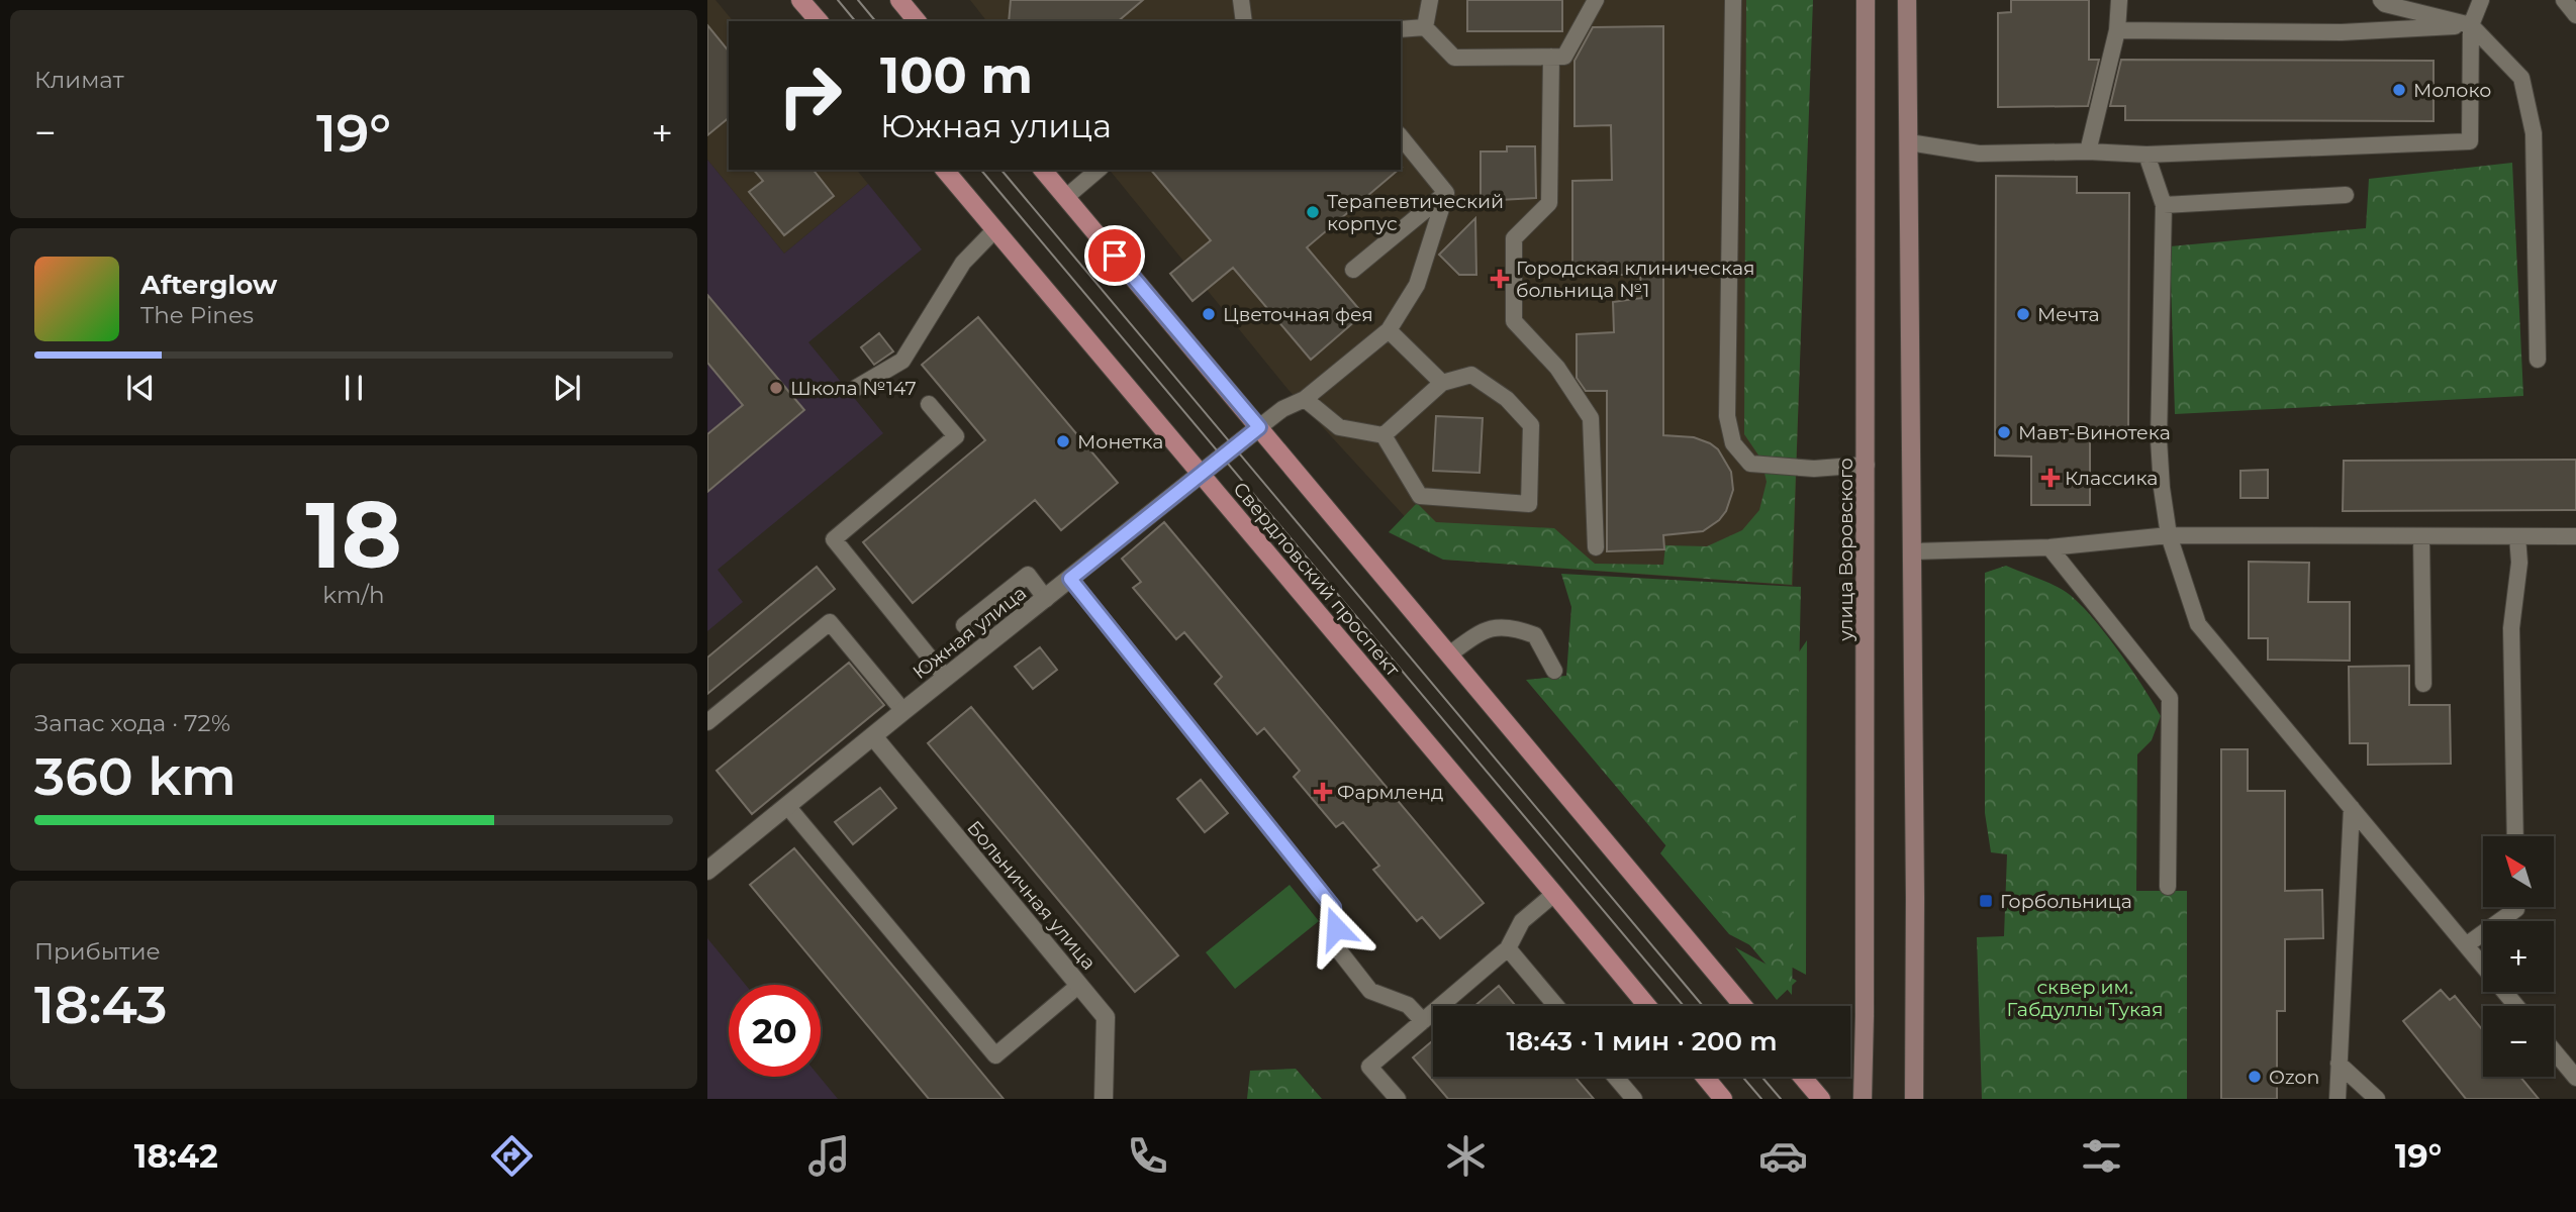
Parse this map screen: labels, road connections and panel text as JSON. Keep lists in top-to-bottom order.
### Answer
{
  "streets": {
    "main road": ["улица Воровского", "Свердловский проспект"],
    "street": ["Южная улица", "Больничная улица"]
  },
  "crossings": [
    ["Свердловский проспект", "Южная улица"],
    ["Южная улица", "Больничная улица"]
  ],
  "parks": ["сквер им. Габдуллы Тукая"],
  "places": {
    "other": [
      "Молоко",
      "Терапевтический корпус",
      "Цветочная фея",
      "Мечта",
      "Школа №147",
      "Мавт-Винотека",
      "Монетка",
      "Ozon"
    ],
    "health": ["Городская клиническая больница №1", "Классика", "Фармленд"],
    "transit": ["Горбольница"]
  },
  "north": "top left",
  "page": {
    "tile": [
      "Климат",
      ["18", "km/h"],
      ["Запас хода · 72%", "360 km"],
      ["Прибытие", "18:43"]
    ],
    "turn": ["100 m", "Южная улица"],
    "heat": ["−", "19°", "+"],
    "song": ["Afterglow", "The Pines"],
    "map_buttons": ["+", "−"],
    "limit": "20",
    "trip": "18:43 · 1 мин · 200 m",
    "tabs": ["18:42", "19°"]
  }
}
